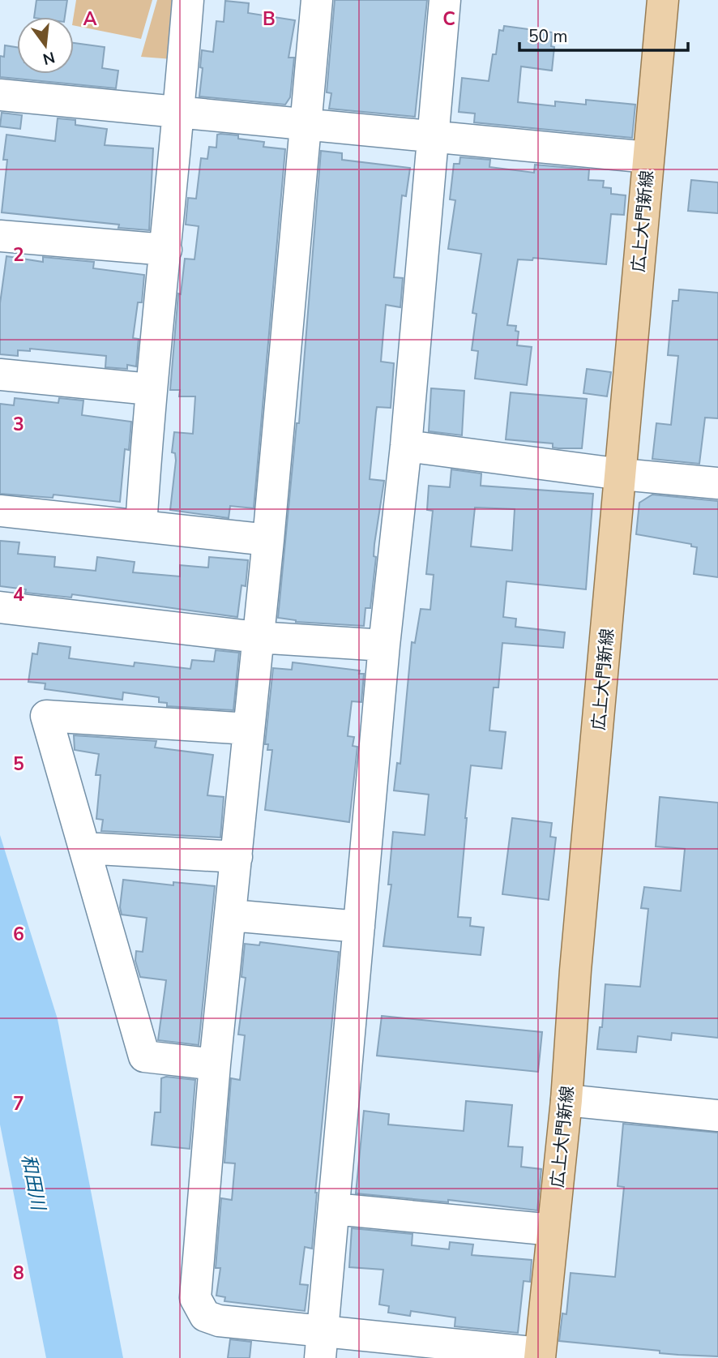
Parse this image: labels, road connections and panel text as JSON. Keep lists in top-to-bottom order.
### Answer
{
  "streets": {
    "main road": ["広上大門新線"]
  },
  "water": ["和田川"],
  "scale_bar": "50 m",
  "north": "bottom",
  "grid": {
    "columns": ["A", "B", "C"],
    "rows": [
      "2",
      "3",
      "4",
      "5",
      "6",
      "7",
      "8"
    ]
  }
}
